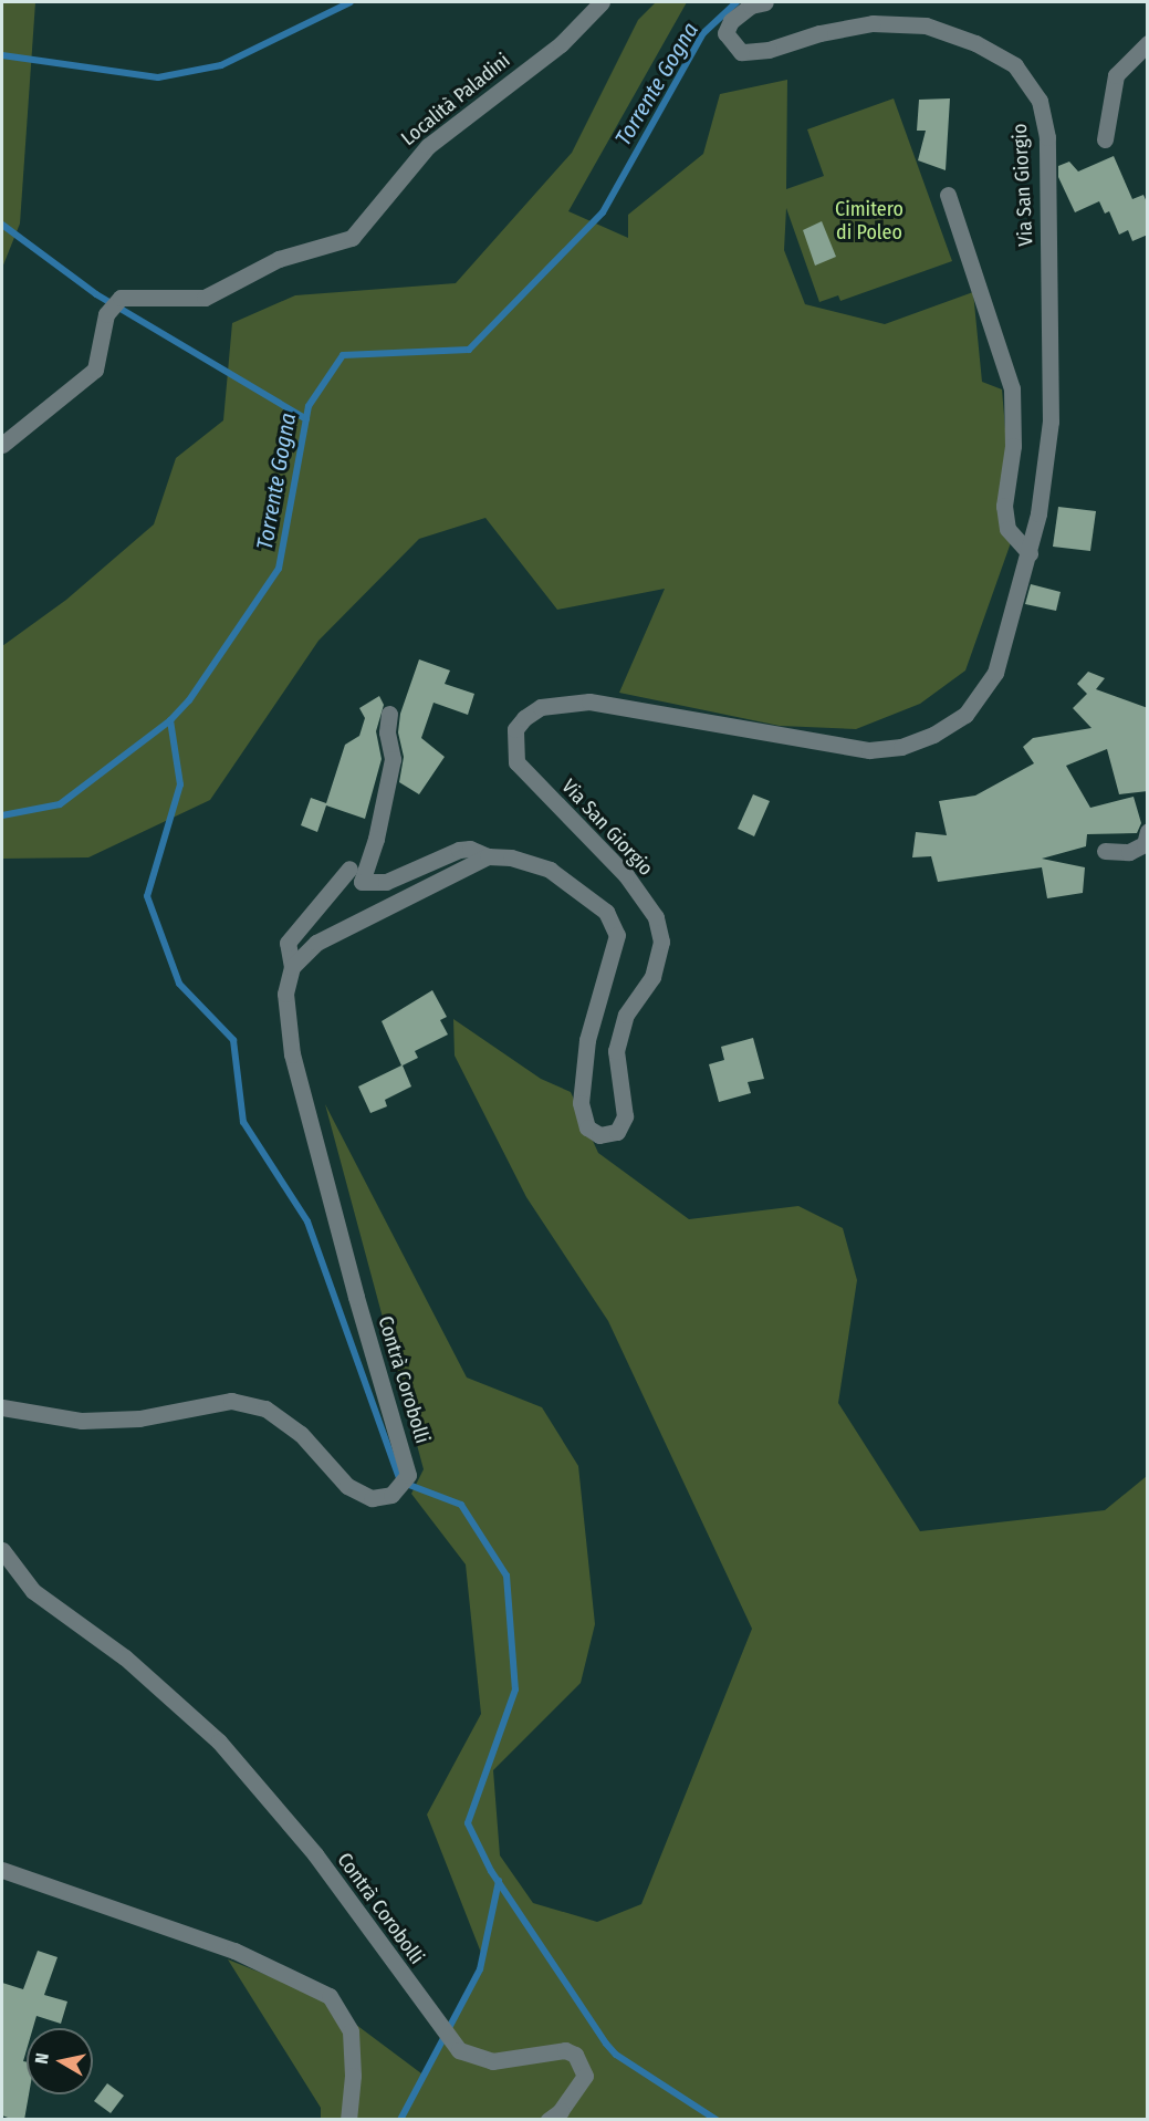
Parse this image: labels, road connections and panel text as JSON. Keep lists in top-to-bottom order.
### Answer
{
  "streets": {
    "street": ["Località Paladini", "Via San Giorgio", "Contrà Corobolli"]
  },
  "water": ["Torrente Gogna"],
  "parks": ["Cimitero di Poleo"],
  "north": "left"
}
